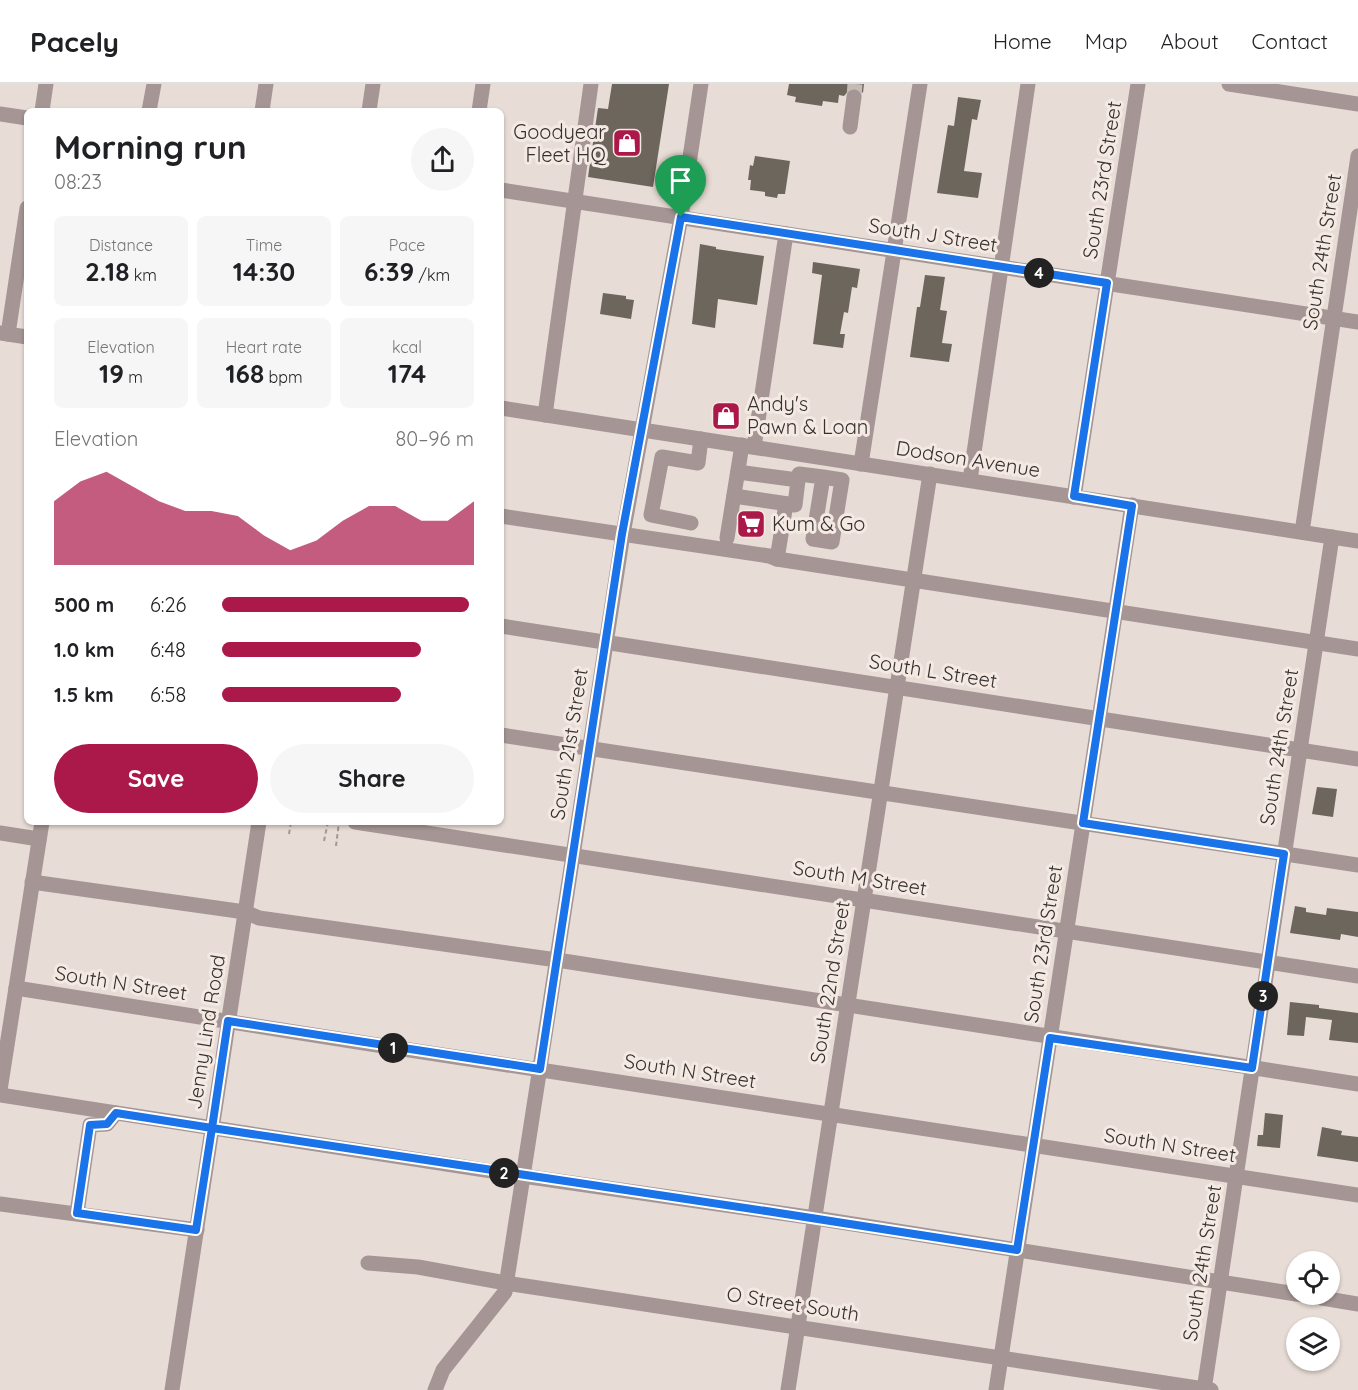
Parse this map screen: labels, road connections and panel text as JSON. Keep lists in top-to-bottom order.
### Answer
{
  "streets": {
    "street": [
      "South 23rd Street",
      "South J Street",
      "South 24th Street",
      "Dodson Avenue",
      "South L Street",
      "South 21st Street",
      "South M Street",
      "South 22nd Street",
      "South N Street",
      "Jenny Lind Road",
      "O Street South"
    ]
  },
  "crossings": [
    ["South 23rd Street", "South J Street"],
    ["South 23rd Street", "Dodson Avenue"],
    ["South 23rd Street", "South L Street"],
    ["South 23rd Street", "South M Street"],
    ["South 23rd Street", "South N Street"],
    ["South 23rd Street", "O Street South"],
    ["South J Street", "South 24th Street"],
    ["South J Street", "South 21st Street"],
    ["South 24th Street", "Dodson Avenue"],
    ["South 24th Street", "South L Street"],
    ["South 24th Street", "South M Street"],
    ["South 24th Street", "South N Street"],
    ["South 24th Street", "O Street South"],
    ["Dodson Avenue", "South 21st Street"],
    ["Dodson Avenue", "South 22nd Street"],
    ["South L Street", "South 21st Street"],
    ["South L Street", "South 22nd Street"],
    ["South 21st Street", "South M Street"],
    ["South 21st Street", "South N Street"],
    ["South 21st Street", "O Street South"],
    ["South M Street", "South 22nd Street"],
    ["South 22nd Street", "South N Street"],
    ["South 22nd Street", "O Street South"],
    ["South N Street", "Jenny Lind Road"]
  ],
  "places": {
    "shop": ["Goodyear Fleet HQ", "Andy's Pawn & Loan"],
    "supermarket": ["Kum & Go"]
  },
  "page": {
    "header": "Pacely",
    "nav": [
      "Home",
      "Map",
      "About",
      "Contact"
    ],
    "heading": ["Morning run", "08:23"],
    "stats": [
      ["Distance", "2.18 km"],
      ["Time", "14:30"],
      ["Pace", "6:39 /km"],
      ["Elevation", "19 m"],
      ["Heart rate", "168 bpm"],
      ["kcal", "174"]
    ],
    "pins": [
      "4",
      "3",
      "1",
      "2"
    ],
    "chart": ["Elevation", "80–96 m"],
    "list": [
      {
        "name": "500 m",
        "note": "6:26"
      },
      {
        "name": "1.0 km",
        "note": "6:48"
      },
      {
        "name": "1.5 km",
        "note": "6:58"
      }
    ],
    "buttons": ["Save", "Share"]
  }
}
